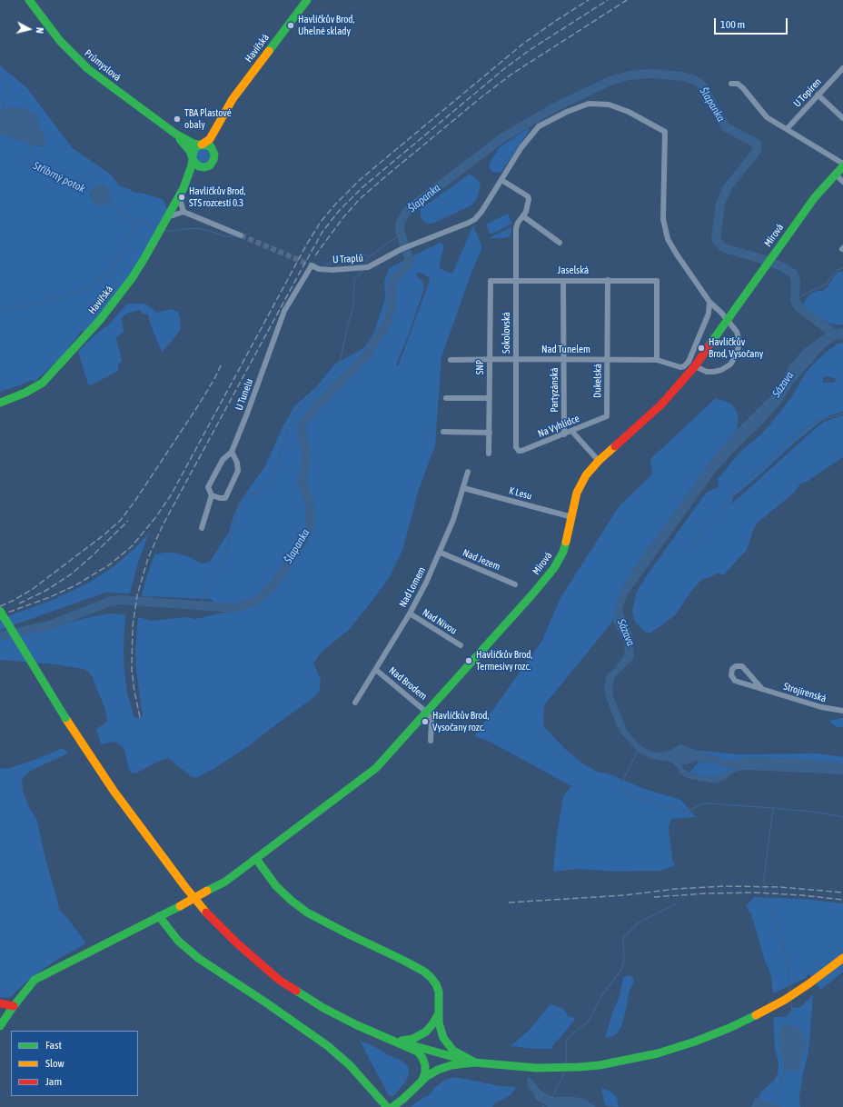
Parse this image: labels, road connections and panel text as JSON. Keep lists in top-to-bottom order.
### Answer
{
  "streets": {
    "street": [
      "Havířská",
      "Průmyslová",
      "U Topíren",
      "Mírová",
      "U Traplů",
      "Jaselská",
      "Sokolovská",
      "Nad Tunelem",
      "SNP",
      "Dukelská",
      "Partyzánská",
      "U Tunelu",
      "Na Vyhlídce",
      "K Lesu",
      "Nad Jezem",
      "Nad Lomem",
      "Nad Nivou",
      "Nad Brodem",
      "Strojírenská"
    ]
  },
  "crossings": [
    ["Havířská", "Průmyslová"],
    ["Mírová", "K Lesu"],
    ["Mírová", "Nad Brodem"],
    ["U Traplů", "Sokolovská"],
    ["U Traplů", "Nad Tunelem"],
    ["U Traplů", "U Tunelu"],
    ["Jaselská", "Sokolovská"],
    ["Jaselská", "Nad Tunelem"],
    ["Jaselská", "SNP"],
    ["Jaselská", "Dukelská"],
    ["Jaselská", "Partyzánská"],
    ["Sokolovská", "Nad Tunelem"],
    ["Sokolovská", "Na Vyhlídce"],
    ["Nad Tunelem", "SNP"],
    ["Nad Tunelem", "Dukelská"],
    ["Nad Tunelem", "Partyzánská"],
    ["Dukelská", "Na Vyhlídce"],
    ["Partyzánská", "Na Vyhlídce"],
    ["K Lesu", "Nad Lomem"],
    ["Nad Jezem", "Nad Lomem"],
    ["Nad Lomem", "Nad Nivou"],
    ["Nad Lomem", "Nad Brodem"]
  ],
  "water": ["Šlapanka", "Stříbrný potok", "Sázava"],
  "places": [
    "Havlíčkův Brod, Uhelné sklady",
    "TBA Plastové obaly",
    "Havlíčkův Brod, STS rozcestí 0.3",
    "Havlíčkův Brod, Vysočany",
    "Havlíčkův Brod, Termesivy rozc.",
    "Havlíčkův Brod, Vysočany rozc."
  ],
  "legend": ["Fast", "Slow", "Jam"],
  "scale_bar": "100 m",
  "north": "right"
}
